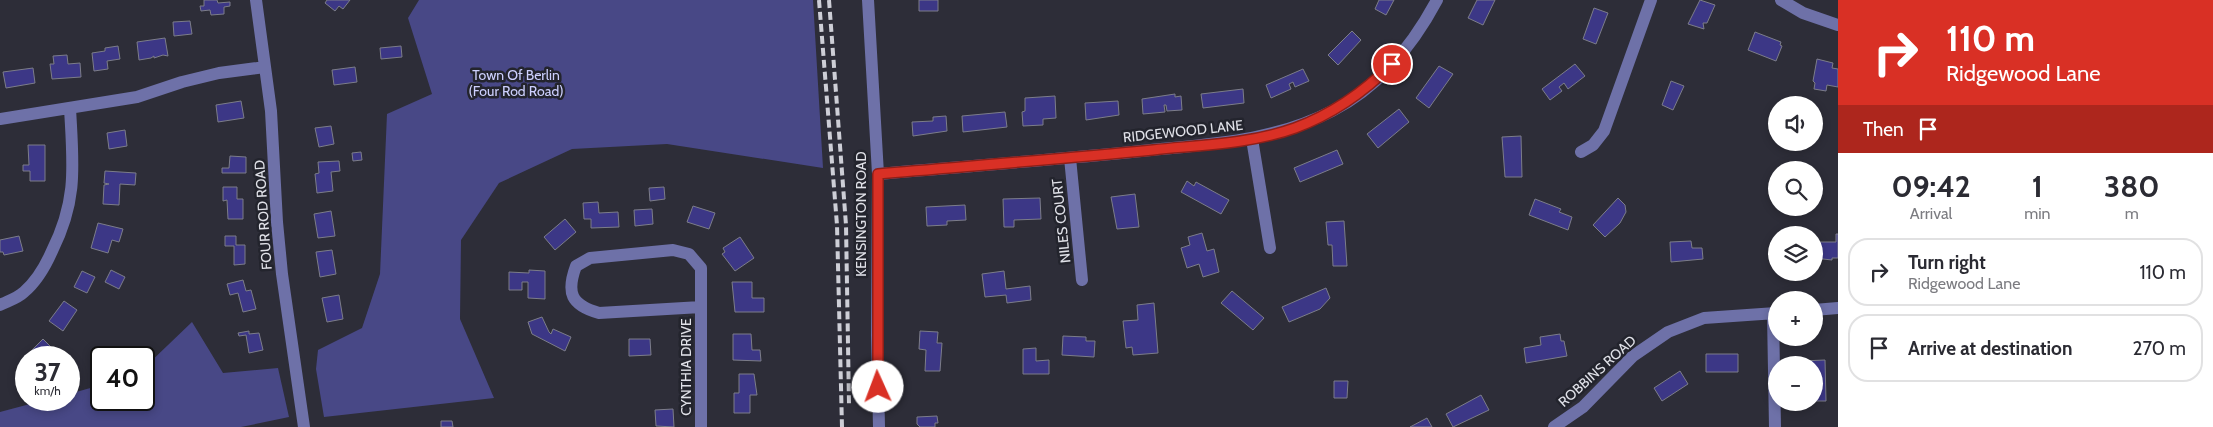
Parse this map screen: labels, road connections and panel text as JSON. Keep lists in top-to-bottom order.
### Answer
{
  "streets": {
    "street": [
      "RIDGEWOOD LANE",
      "KENSINGTON ROAD",
      "FOUR ROD ROAD",
      "NILES COURT",
      "CYNTHIA DRIVE",
      "ROBBINS ROAD"
    ]
  },
  "crossings": [
    ["RIDGEWOOD LANE", "KENSINGTON ROAD"],
    ["RIDGEWOOD LANE", "NILES COURT"]
  ],
  "parks": ["Town Of Berlin (Four Rod Road)"],
  "page": {
    "turn": ["110 m", "Ridgewood Lane"],
    "map_buttons": ["+", "−"],
    "then": "Then",
    "eta": [
      "09:42",
      "Arrival",
      "1",
      "min",
      "380",
      "m"
    ],
    "list": [
      {
        "name": "Turn right",
        "note": "Ridgewood Lane",
        "value": "110 m"
      },
      {
        "name": "Arrive at destination",
        "value": "270 m"
      }
    ],
    "speed": "37 km/h",
    "limit": "40"
  }
}
